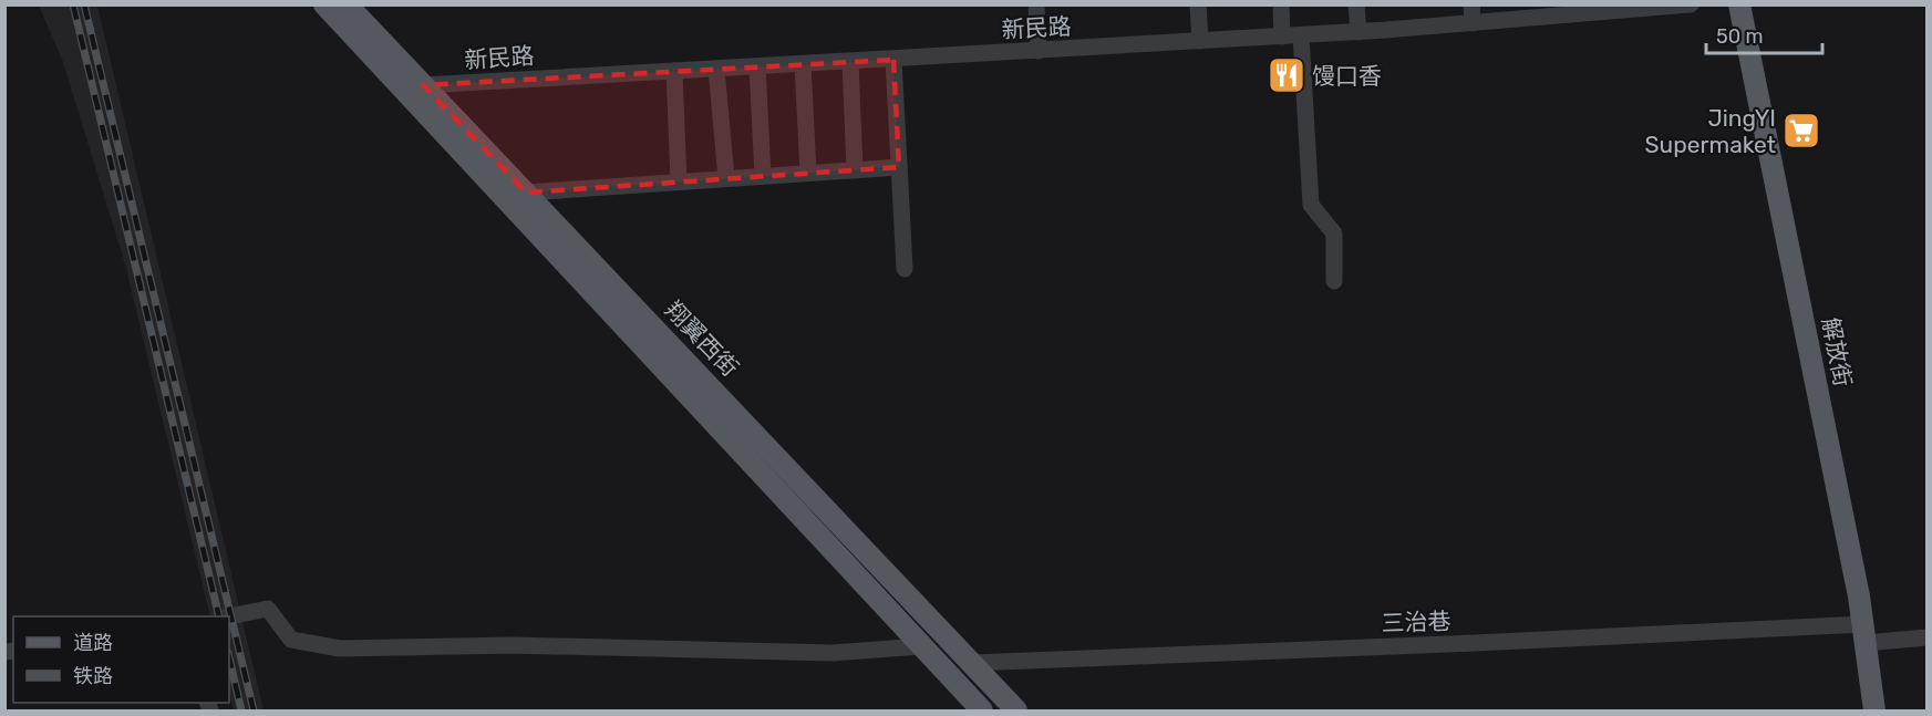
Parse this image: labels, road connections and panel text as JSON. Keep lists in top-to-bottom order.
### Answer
{
  "streets": {
    "main road": ["翔翼西街", "解放街"],
    "street": ["新民路", "三治巷"]
  },
  "crossings": [
    ["新民路", "翔翼西街"],
    ["翔翼西街", "三治巷"],
    ["解放街", "三治巷"]
  ],
  "places": {
    "restaurant": ["馒口香"],
    "supermarket": ["JingYI Supermaket"]
  },
  "legend": ["道路", "铁路"],
  "scale_bar": "50 m"
}
